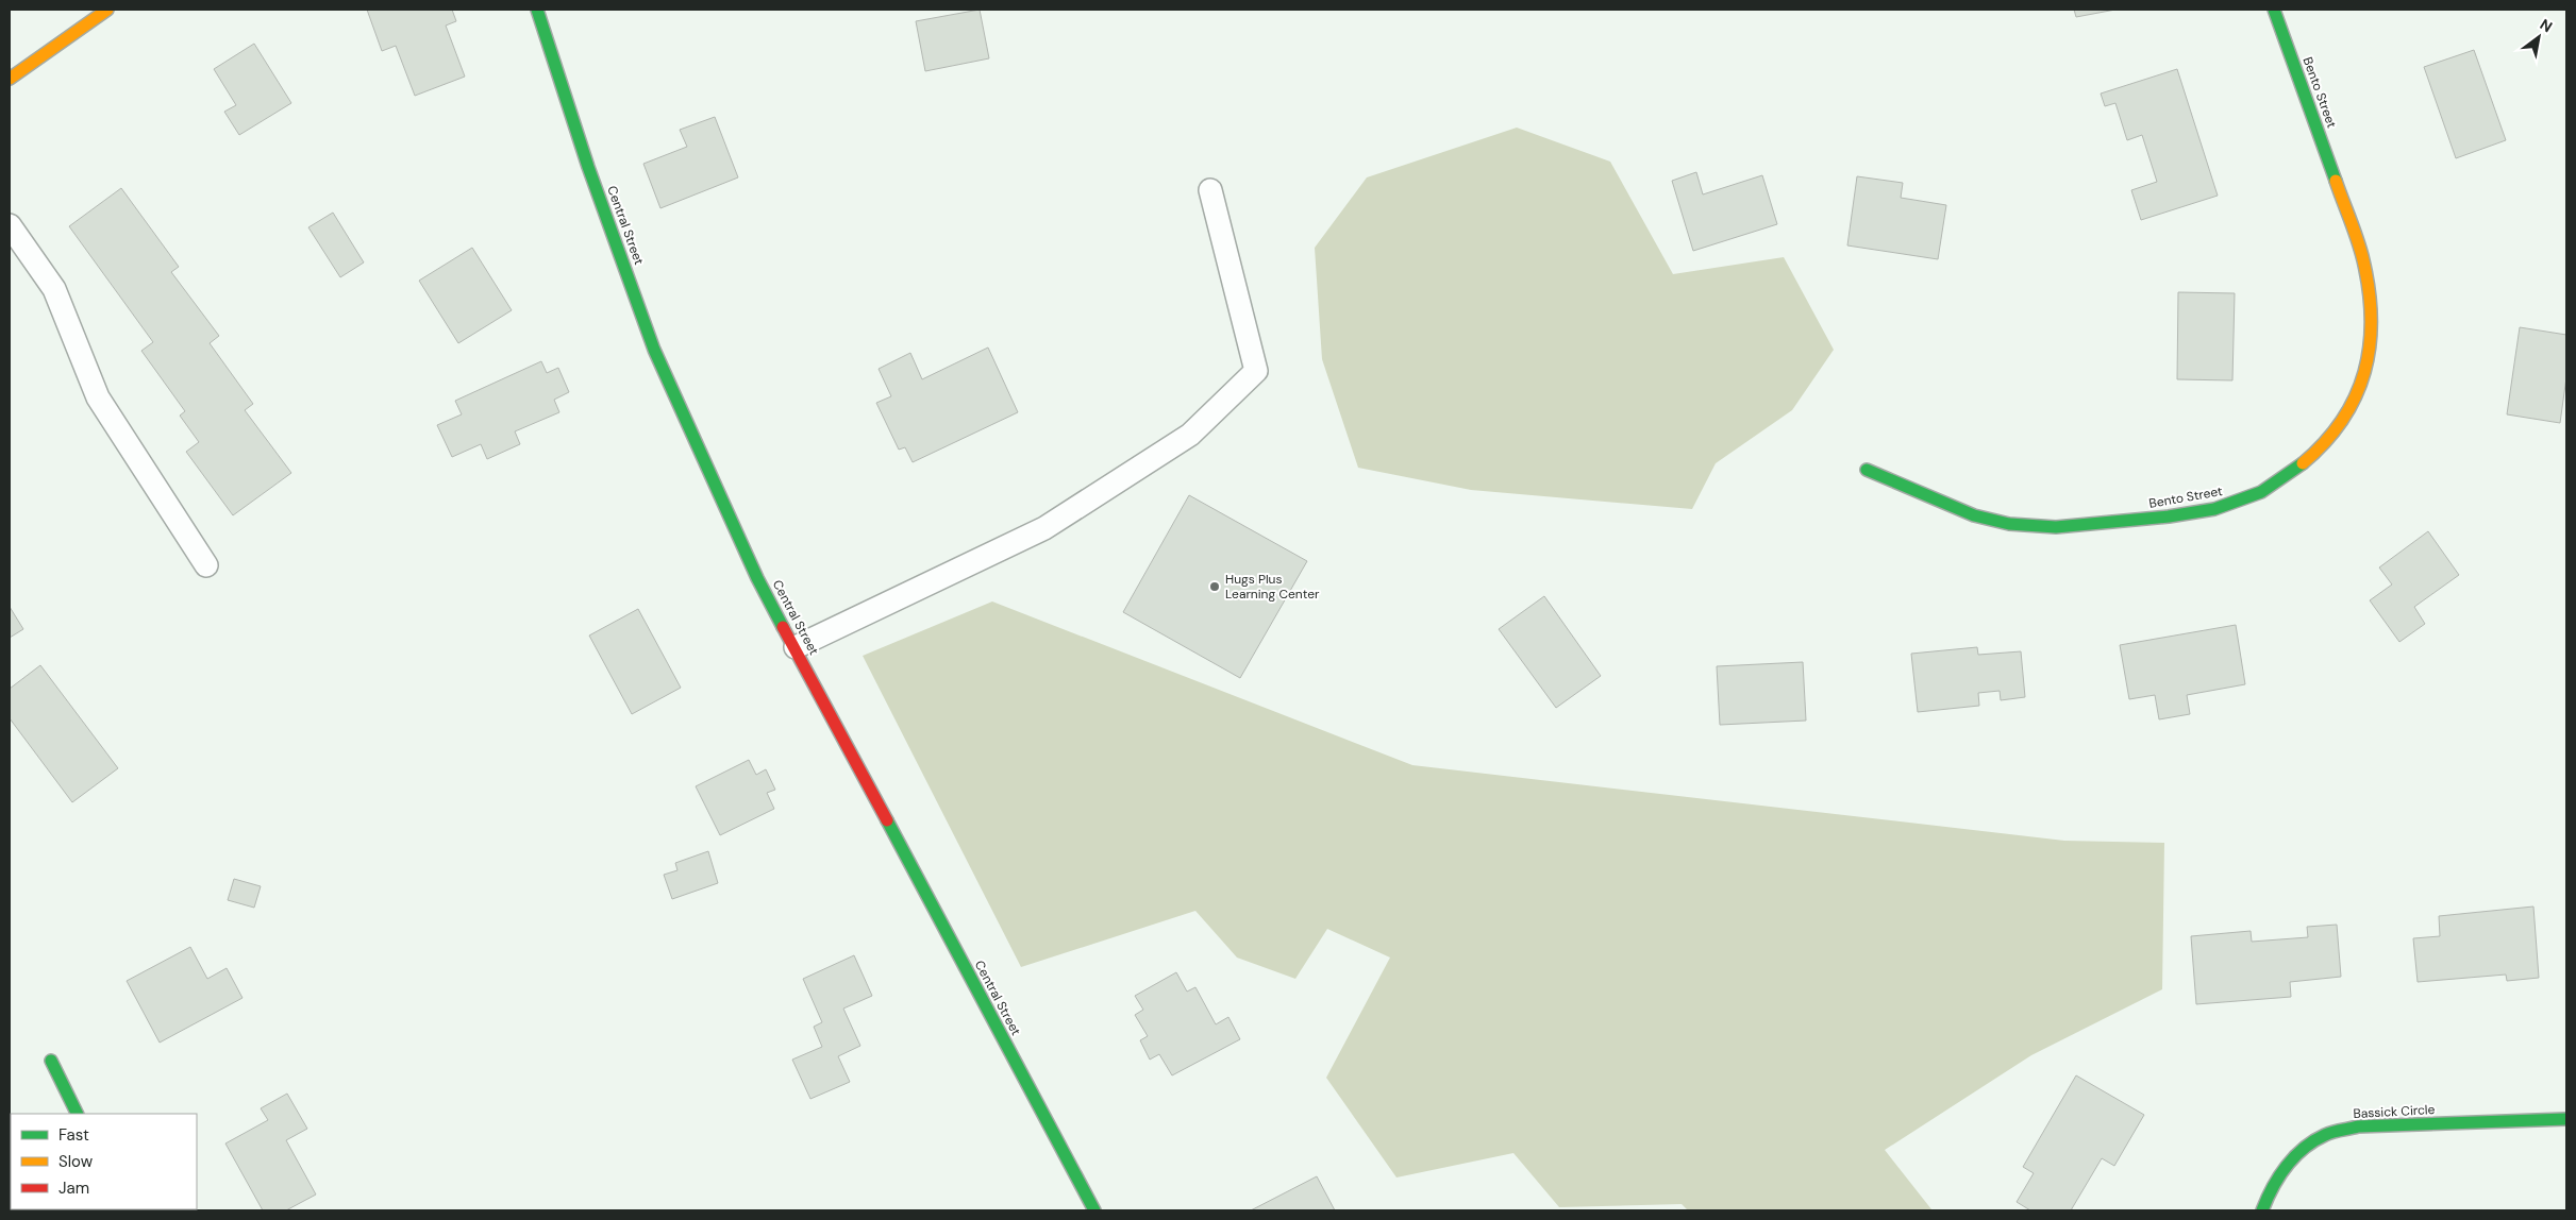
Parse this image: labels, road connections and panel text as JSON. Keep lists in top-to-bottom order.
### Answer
{
  "streets": {
    "main road": ["Bento Street", "Central Street", "Bassick Circle"]
  },
  "places": ["Hugs Plus Learning Center"],
  "legend": ["Fast", "Slow", "Jam"],
  "north": "top right"
}
